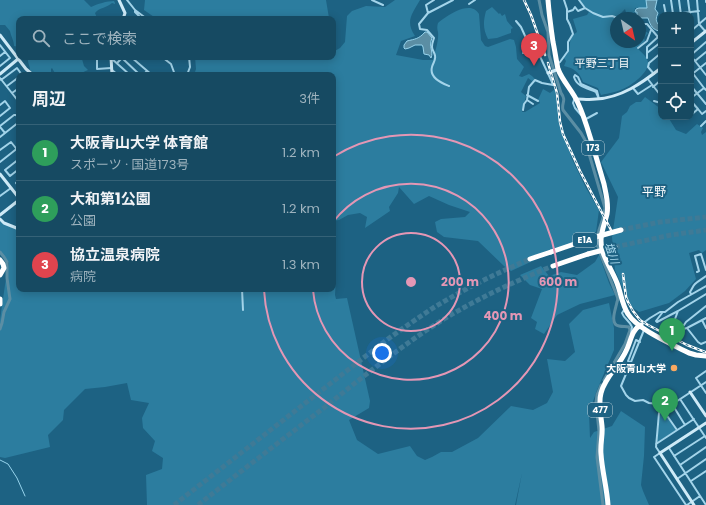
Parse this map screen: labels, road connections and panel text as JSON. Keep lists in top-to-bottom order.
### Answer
{
  "streets": {
    "highway": ["173", "E1A", "477"]
  },
  "crossings": [
    ["173", "477"]
  ],
  "districts": ["平野三丁目", "平野"],
  "water": ["塩川"],
  "places": ["大阪青山大学"],
  "north": "bottom right",
  "page": {
    "map_buttons": ["+", "−"],
    "search": "ここで検索",
    "pins": ["3", "1", "2"],
    "heading": ["周辺", "3件"],
    "list": [
      {
        "mark": "1",
        "name": "大阪青山大学 体育館",
        "note": "スポーツ · 国道173号",
        "value": "1.2 km"
      },
      {
        "mark": "2",
        "name": "大和第1公園",
        "note": "公園",
        "value": "1.2 km"
      },
      {
        "mark": "3",
        "name": "協立温泉病院",
        "note": "病院",
        "value": "1.3 km"
      }
    ]
  },
  "rings": ["200 m", "600 m", "400 m"]
}
